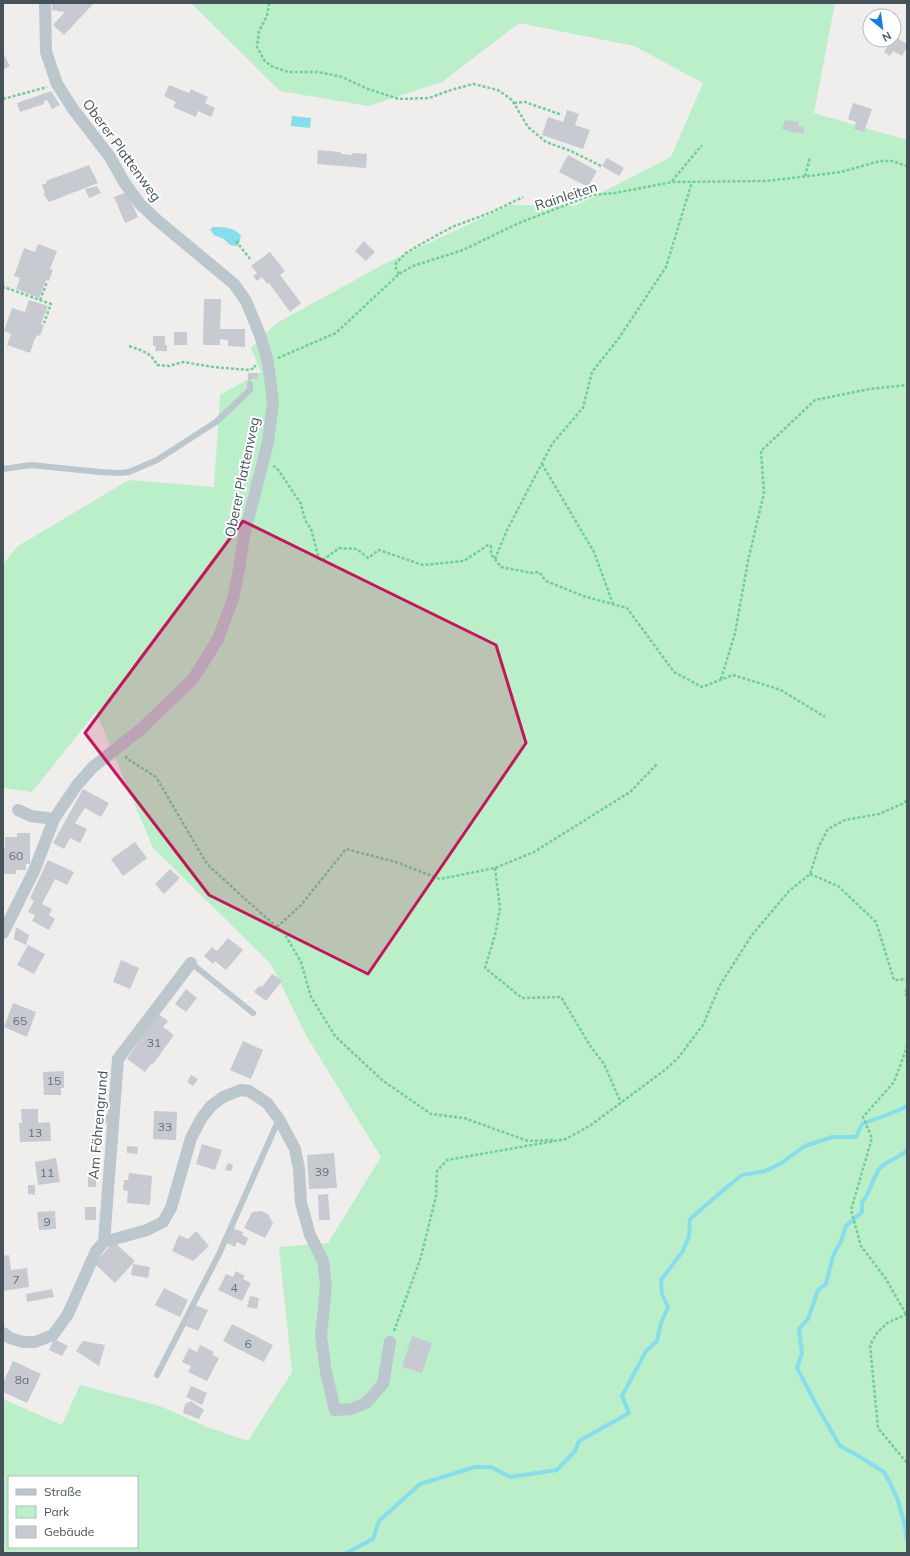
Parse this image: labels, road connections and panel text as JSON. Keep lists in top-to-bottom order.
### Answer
{
  "streets": {
    "street": ["Oberer Plattenweg", "Am Föhrengrund"],
    "path": ["Rainleiten"]
  },
  "crossings": [
    ["Oberer Plattenweg", "Rainleiten"]
  ],
  "house_numbers": [
    "60",
    "65",
    "31",
    "15",
    "33",
    "13",
    "39",
    "11",
    "9",
    "7",
    "4",
    "6",
    "8a"
  ],
  "legend": ["Straße", "Park", "Gebäude"],
  "north": "bottom right"
}
